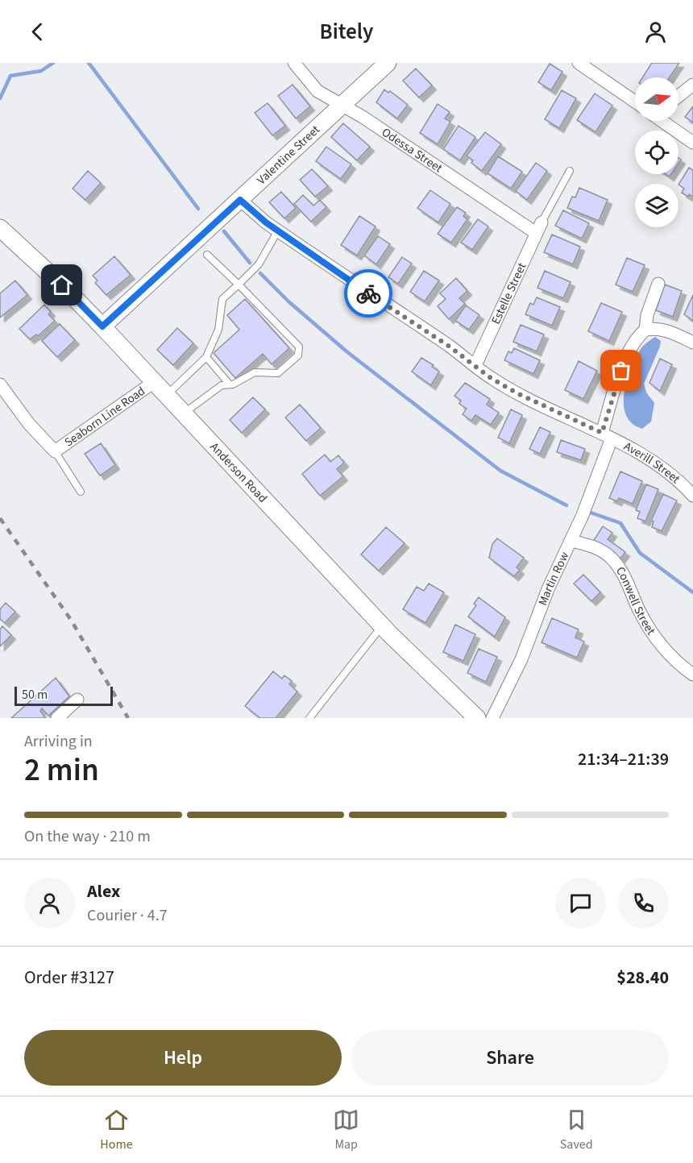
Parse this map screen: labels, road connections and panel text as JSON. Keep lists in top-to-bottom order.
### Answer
{
  "streets": {
    "main road": ["Valentine Street", "Anderson Road"],
    "street": [
      "Odessa Street",
      "Estelle Street",
      "Seaborn Line Road",
      "Averill Street",
      "Martin Row",
      "Conwell Street"
    ]
  },
  "crossings": [
    ["Odessa Street", "Valentine Street"],
    ["Odessa Street", "Estelle Street"],
    ["Valentine Street", "Averill Street"],
    ["Valentine Street", "Anderson Road"],
    ["Estelle Street", "Averill Street"],
    ["Seaborn Line Road", "Anderson Road"],
    ["Averill Street", "Martin Row"],
    ["Martin Row", "Conwell Street"]
  ],
  "scale_bar": "50 m",
  "north": "right",
  "page": {
    "header": "Bitely",
    "scale": "50 m",
    "heading": ["2 min", "Arriving in", "21:34–21:39"],
    "panel": [
      "Alex",
      "Courier · 4.7",
      "Order #3127",
      "$28.40"
    ],
    "bar": "On the way · 210 m",
    "buttons": ["Help", "Share"],
    "tabs": ["Home", "Map", "Saved"]
  }
}
